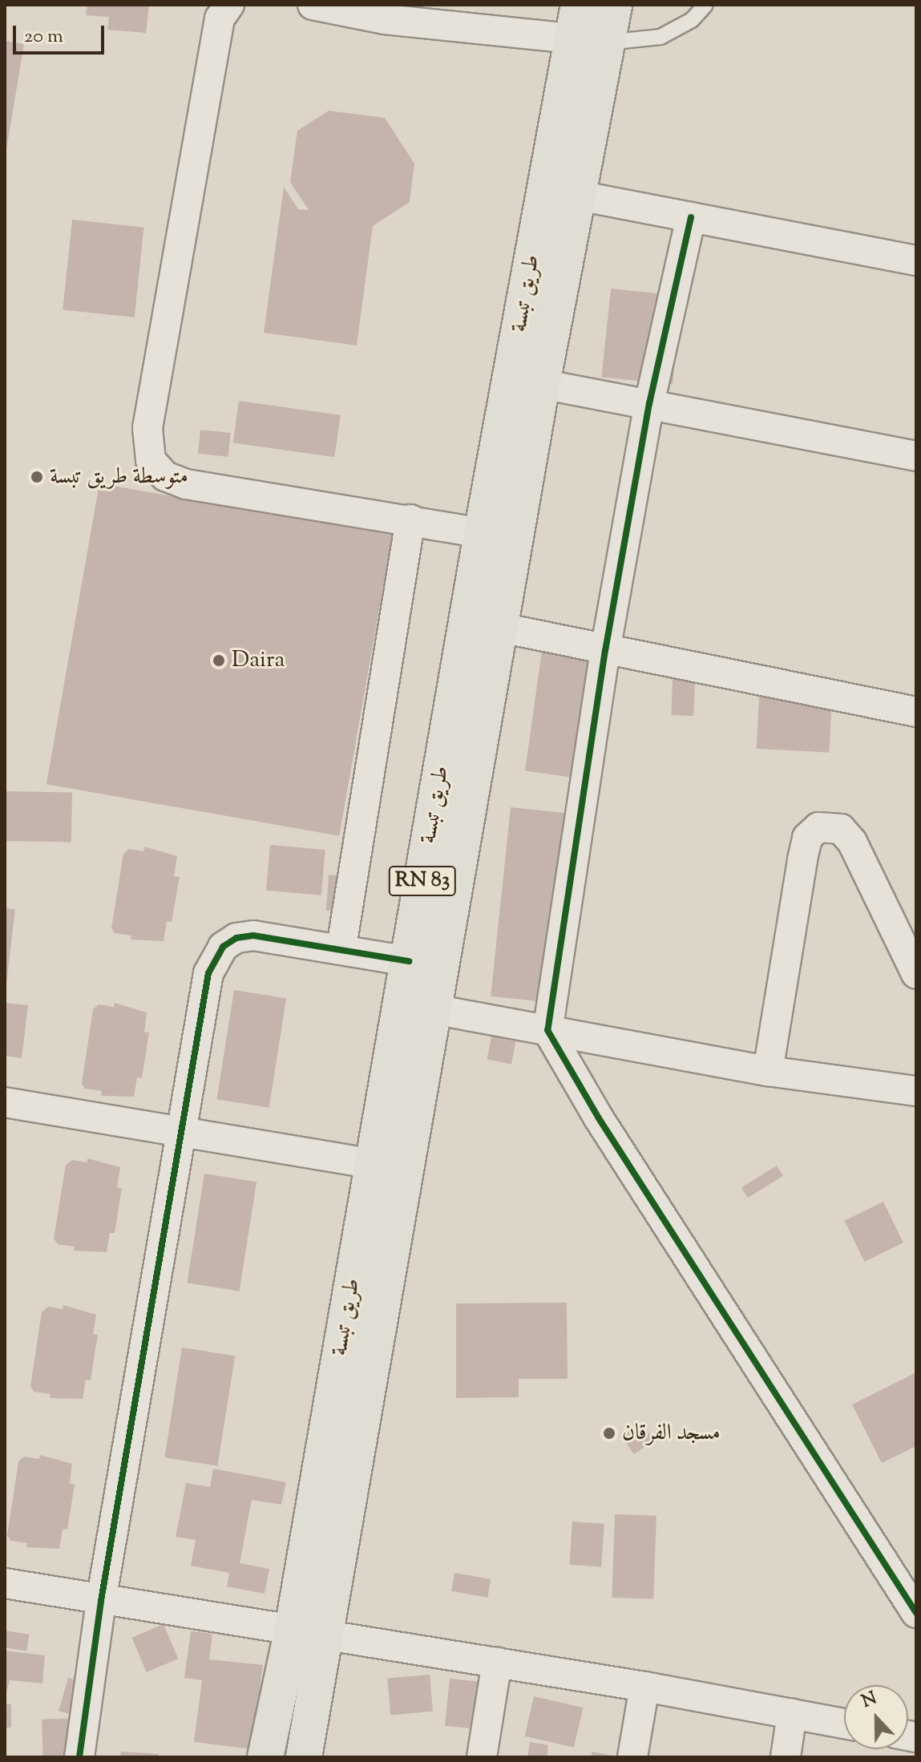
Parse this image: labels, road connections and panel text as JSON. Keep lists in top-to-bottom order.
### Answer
{
  "streets": {
    "main road": ["طريق تبسة", "RN 83"]
  },
  "places": ["متوسطة طريق تبسة", "Daira", "مسجد الفرقان"],
  "scale_bar": "20 m",
  "north": "top"
}
